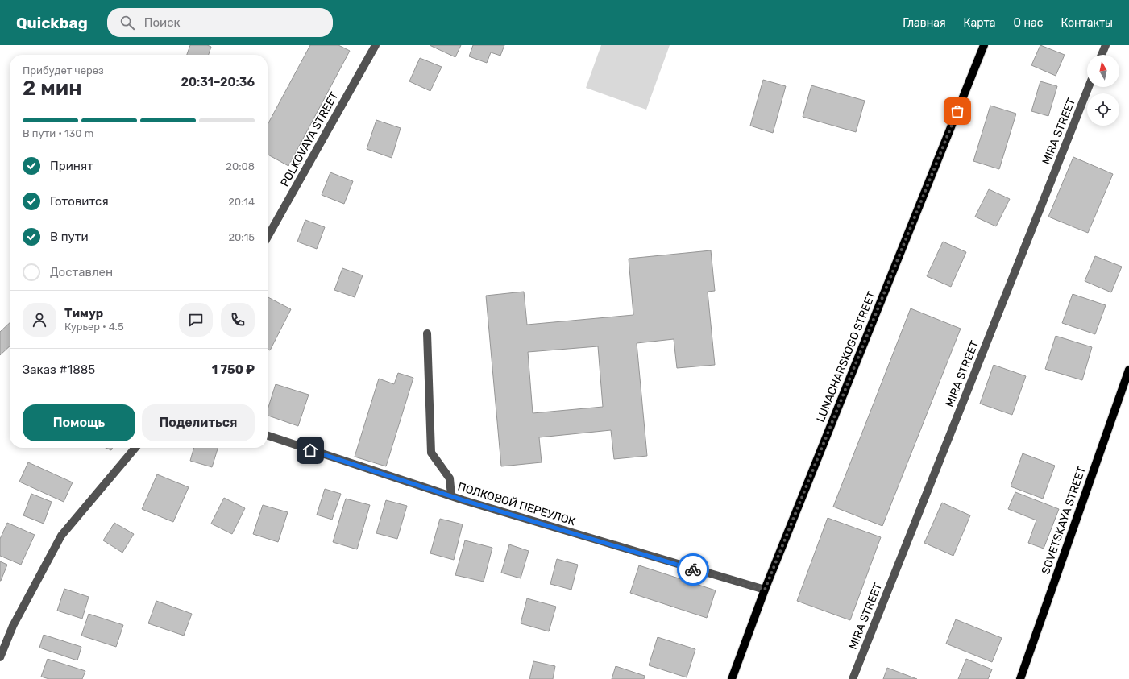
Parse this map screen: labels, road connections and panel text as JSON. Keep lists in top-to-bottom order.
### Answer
{
  "streets": {
    "main road": ["LUNACHARSKOGO STREET", "SOVETSKAYA STREET"],
    "street": ["MIRA STREET", "POLKOVAYA STREET", "ПОЛКОВОЙ ПЕРЕУЛОК"]
  },
  "crossings": [
    ["LUNACHARSKOGO STREET", "ПОЛКОВОЙ ПЕРЕУЛОК"]
  ],
  "north": "top",
  "page": {
    "header": "Quickbag",
    "search": "Поиск",
    "nav": [
      "Главная",
      "Карта",
      "О нас",
      "Контакты"
    ],
    "heading": ["2 мин", "Прибудет через", "20:31–20:36"],
    "panel": [
      "Тимур",
      "Курьер · 4.5",
      "Заказ #1885",
      "1 750 ₽"
    ],
    "bar": "В пути · 130 m",
    "list": [
      ["Принят", "20:08"],
      ["Готовится", "20:14"],
      ["В пути", "20:15"],
      "Доставлен"
    ],
    "buttons": ["Помощь", "Поделиться"]
  }
}
